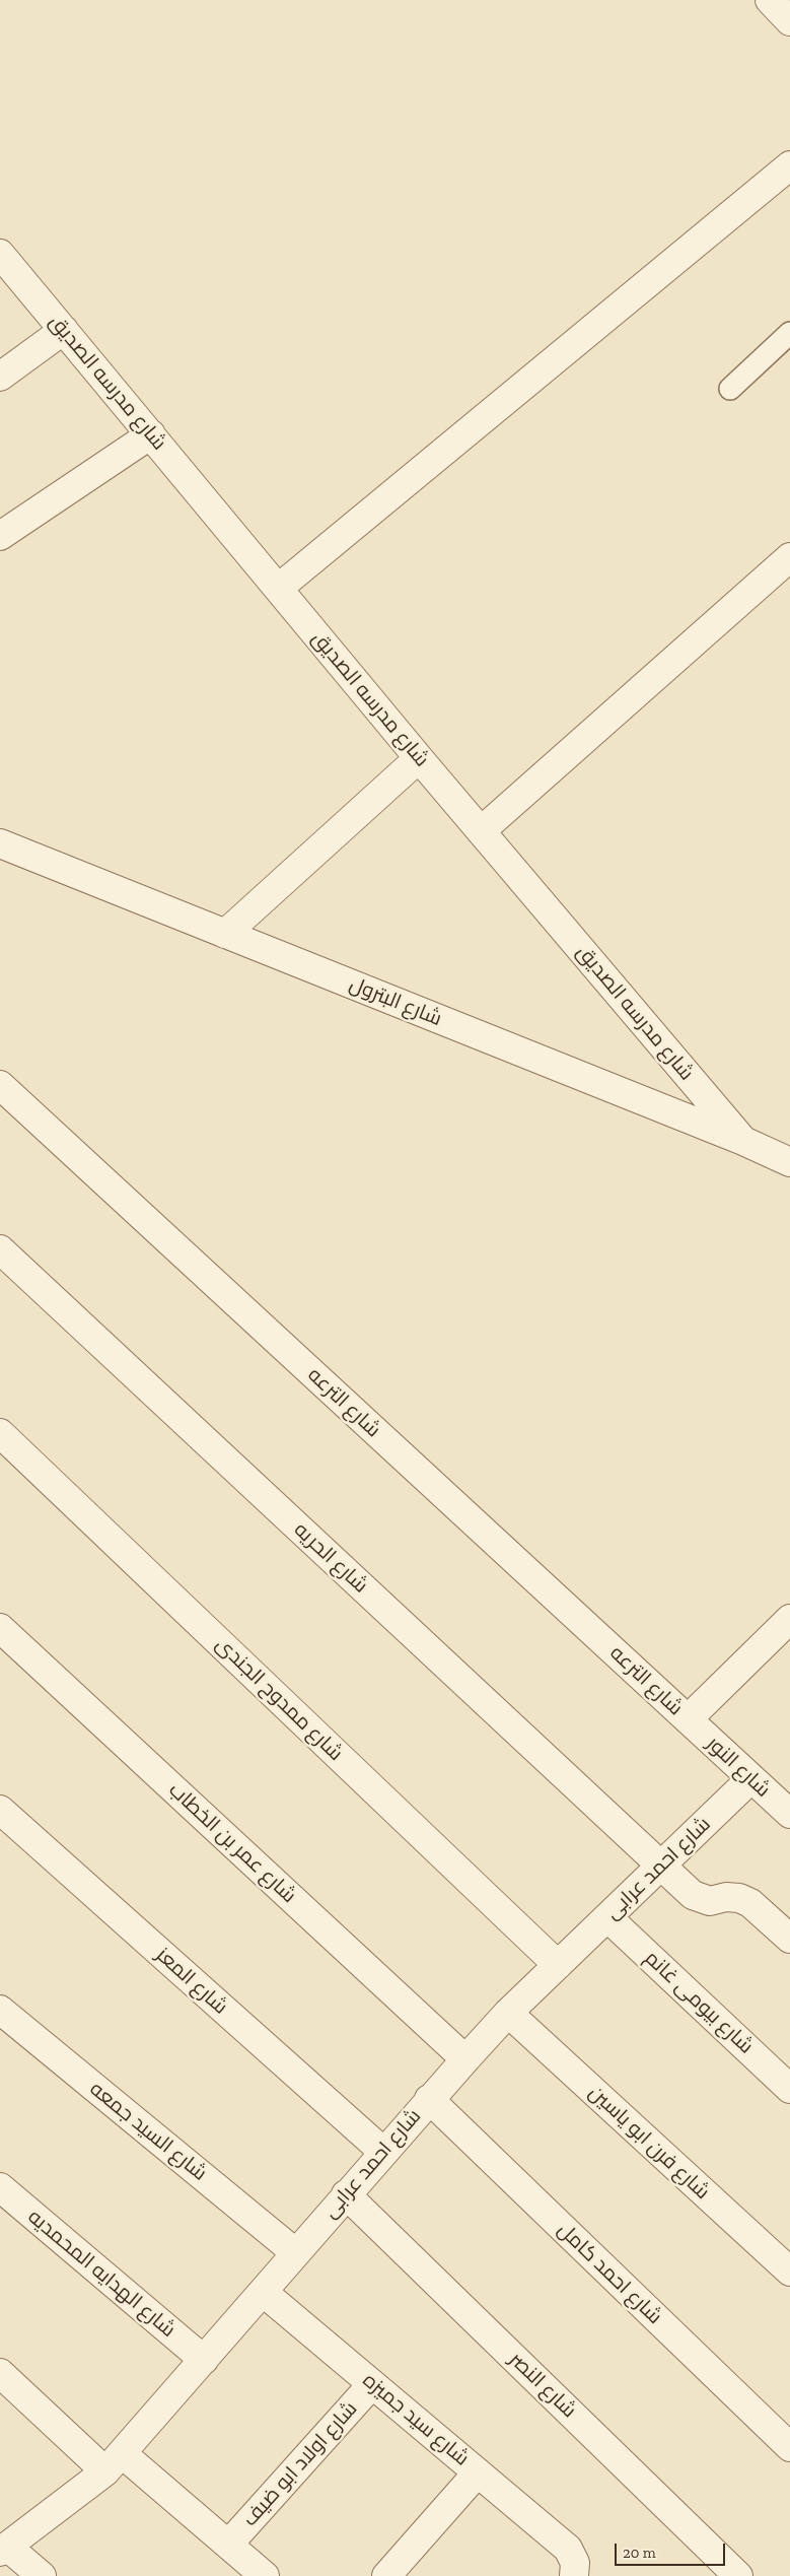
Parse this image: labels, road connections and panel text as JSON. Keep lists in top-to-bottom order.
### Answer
{
  "streets": {
    "street": [
      "شارع مدرسه الصديق",
      "شارع البترول",
      "شارع الترعه",
      "شارع الحريه",
      "شارع ممدوح الجندى",
      "شارع النور",
      "شارع عمر بن الخطاب",
      "شارع احمد عرابى",
      "شارع المعز",
      "شارع بيومى غانم",
      "شارع السيد جمعه",
      "شارع فرن ابو ياسين",
      "شارع الهدايه المحمديه",
      "شارع احمد كامل",
      "شارع النصر",
      "شارع سيد جميزه",
      "شارع اولاد ابو ضيف"
    ]
  },
  "crossings": [
    ["شارع مدرسه الصديق", "شارع البترول"],
    ["شارع الترعه", "شارع النور"],
    ["شارع الحريه", "شارع احمد عرابى"],
    ["شارع ممدوح الجندى", "شارع احمد عرابى"],
    ["شارع النور", "شارع احمد عرابى"],
    ["شارع عمر بن الخطاب", "شارع احمد عرابى"],
    ["شارع احمد عرابى", "شارع المعز"],
    ["شارع احمد عرابى", "شارع بيومى غانم"],
    ["شارع احمد عرابى", "شارع السيد جمعه"],
    ["شارع احمد عرابى", "شارع فرن ابو ياسين"],
    ["شارع احمد عرابى", "شارع الهدايه المحمديه"],
    ["شارع احمد عرابى", "شارع احمد كامل"],
    ["شارع احمد عرابى", "شارع النصر"],
    ["شارع احمد عرابى", "شارع سيد جميزه"],
    ["شارع سيد جميزه", "شارع اولاد ابو ضيف"]
  ],
  "scale_bar": "20 m"
}
